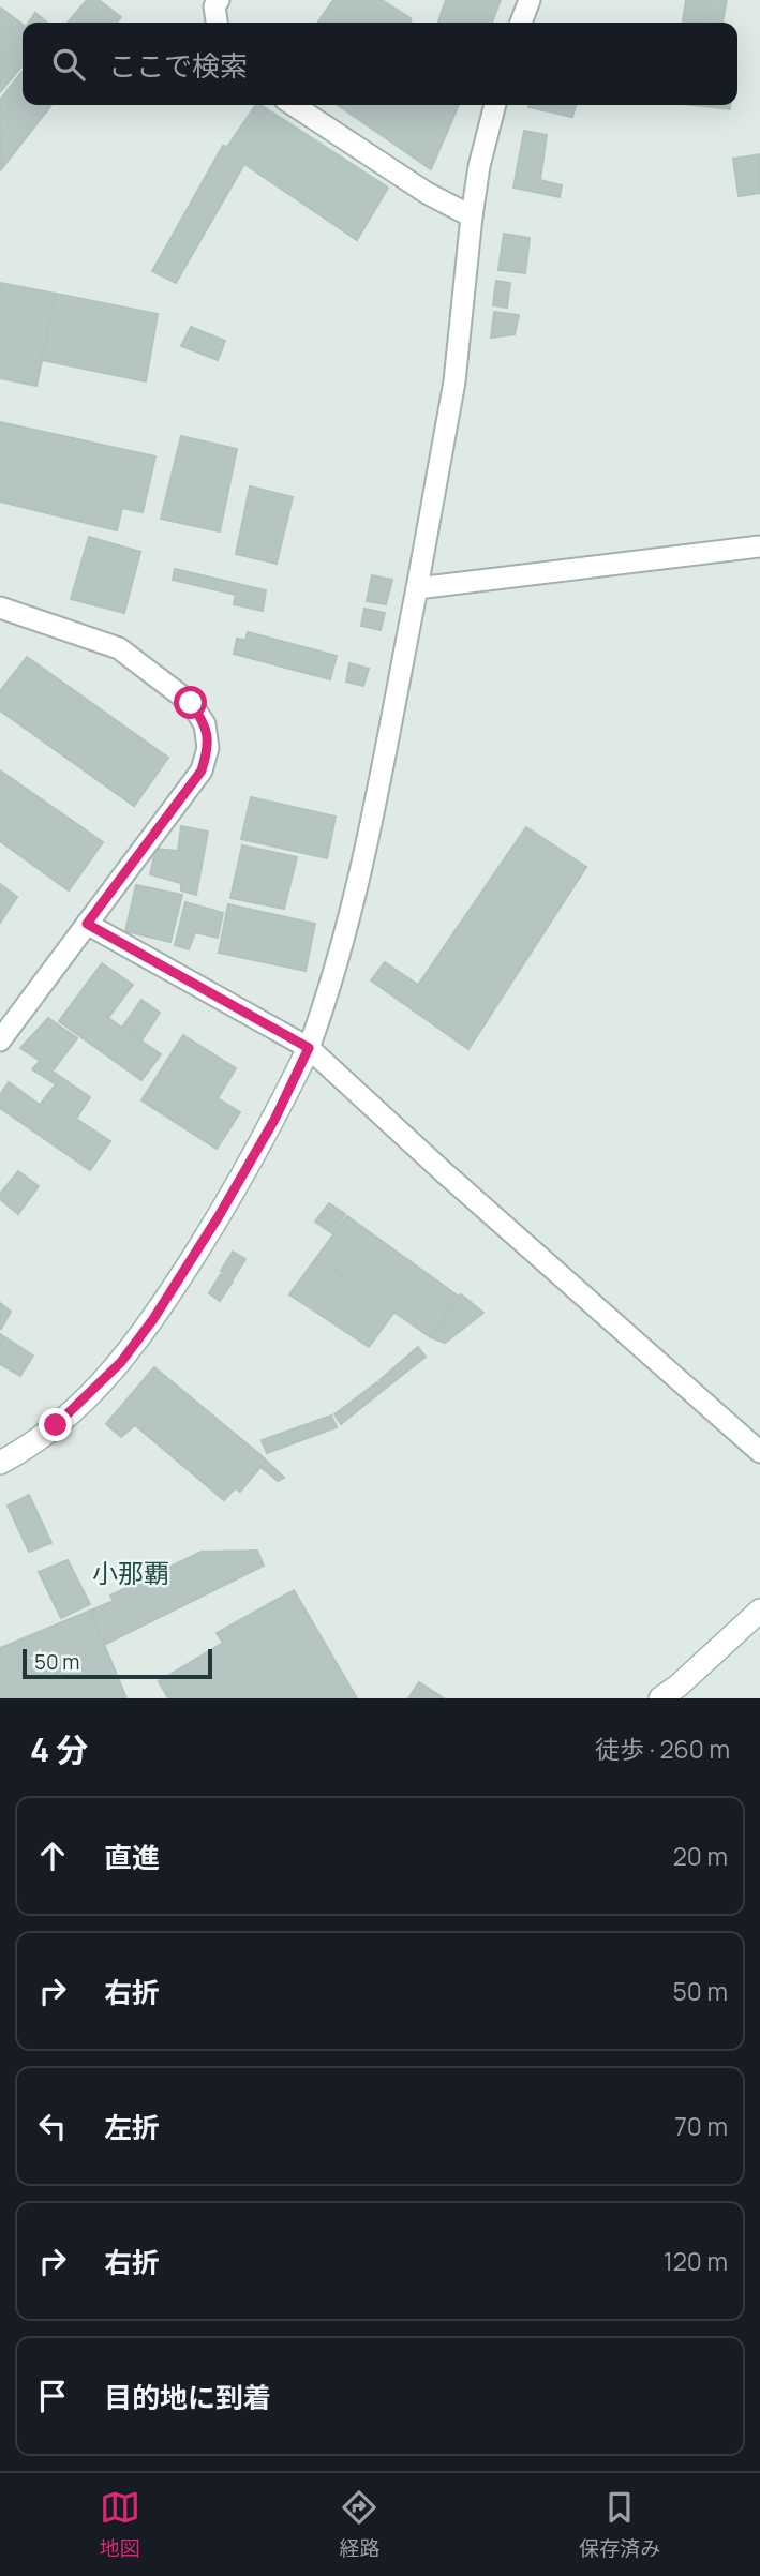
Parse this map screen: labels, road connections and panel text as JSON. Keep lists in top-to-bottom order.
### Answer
{
  "districts": ["小那覇"],
  "scale_bar": "50 m",
  "page": {
    "search": "ここで検索",
    "scale": "50 m",
    "heading": ["4 分", "徒歩 · 260 m"],
    "list": [
      ["直進", "20 m"],
      ["右折", "50 m"],
      ["左折", "70 m"],
      ["右折", "120 m"],
      "目的地に到着"
    ],
    "nav": ["地図", "経路", "保存済み"]
  }
}
